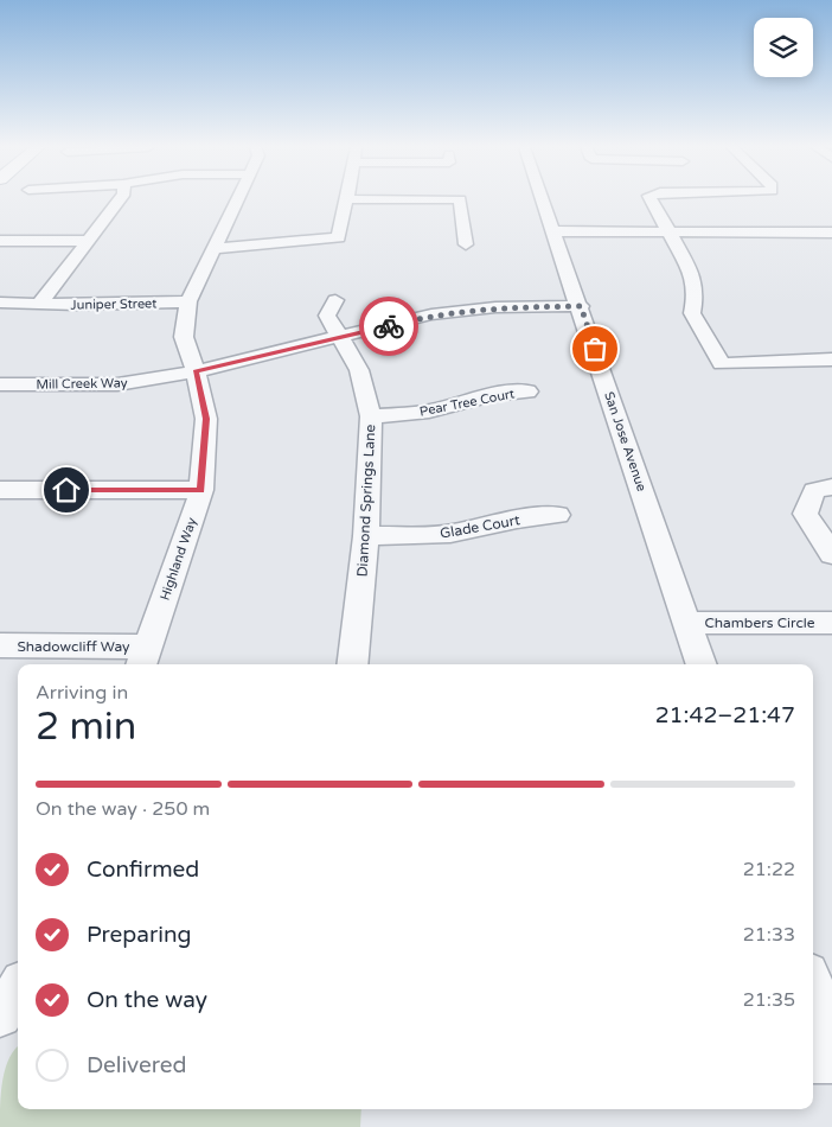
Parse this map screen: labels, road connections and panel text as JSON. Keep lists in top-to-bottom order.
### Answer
{
  "streets": {
    "street": [
      "Juniper Street",
      "Mill Creek Way",
      "Pear Tree Court",
      "San Jose Avenue",
      "Diamond Springs Lane",
      "Glade Court",
      "Highland Way",
      "Chambers Circle",
      "Shadowcliff Way"
    ]
  },
  "crossings": [
    ["Juniper Street", "Highland Way"],
    ["Mill Creek Way", "San Jose Avenue"],
    ["Mill Creek Way", "Diamond Springs Lane"],
    ["Mill Creek Way", "Highland Way"],
    ["Pear Tree Court", "Diamond Springs Lane"],
    ["San Jose Avenue", "Chambers Circle"],
    ["Diamond Springs Lane", "Glade Court"],
    ["Highland Way", "Shadowcliff Way"]
  ],
  "page": {
    "heading": ["2 min", "Arriving in", "21:42–21:47"],
    "bar": "On the way · 250 m",
    "list": [
      ["Confirmed", "21:22"],
      ["Preparing", "21:33"],
      ["On the way", "21:35"],
      "Delivered"
    ]
  }
}
